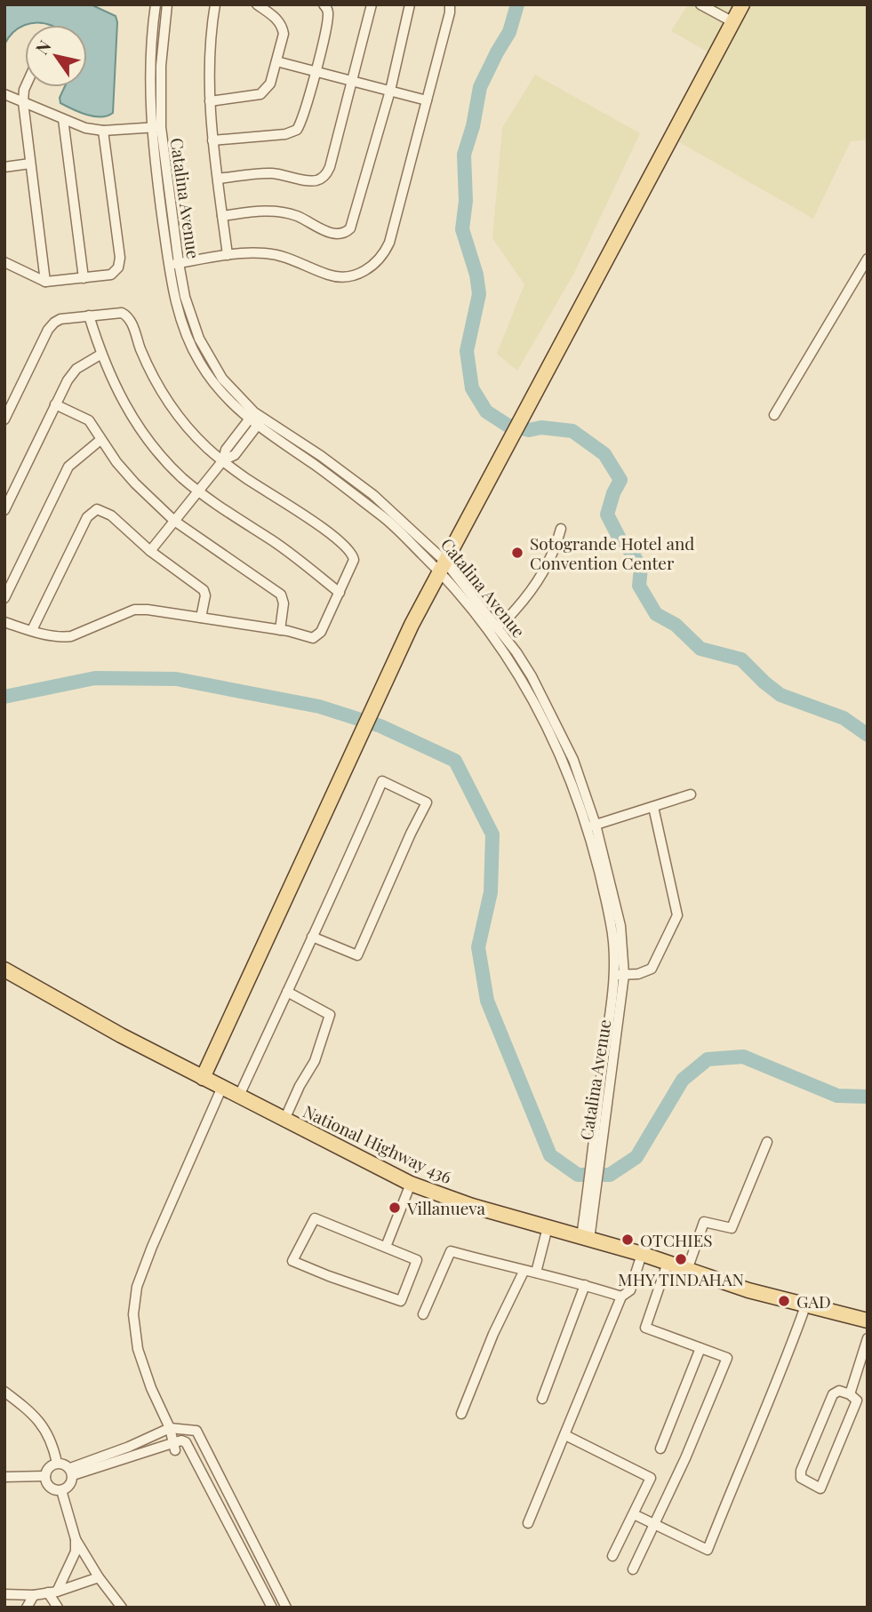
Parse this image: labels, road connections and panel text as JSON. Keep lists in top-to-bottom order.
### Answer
{
  "streets": {
    "main road": ["National Highway 436"],
    "street": ["Catalina Avenue"]
  },
  "crossings": [
    ["Catalina Avenue", "National Highway 436"]
  ],
  "places": [
    "Sotogrande Hotel and Convention Center",
    "Villanueva",
    "OTCHIES",
    "MHY TINDAHAN",
    "GAD"
  ],
  "north": "top left"
}
